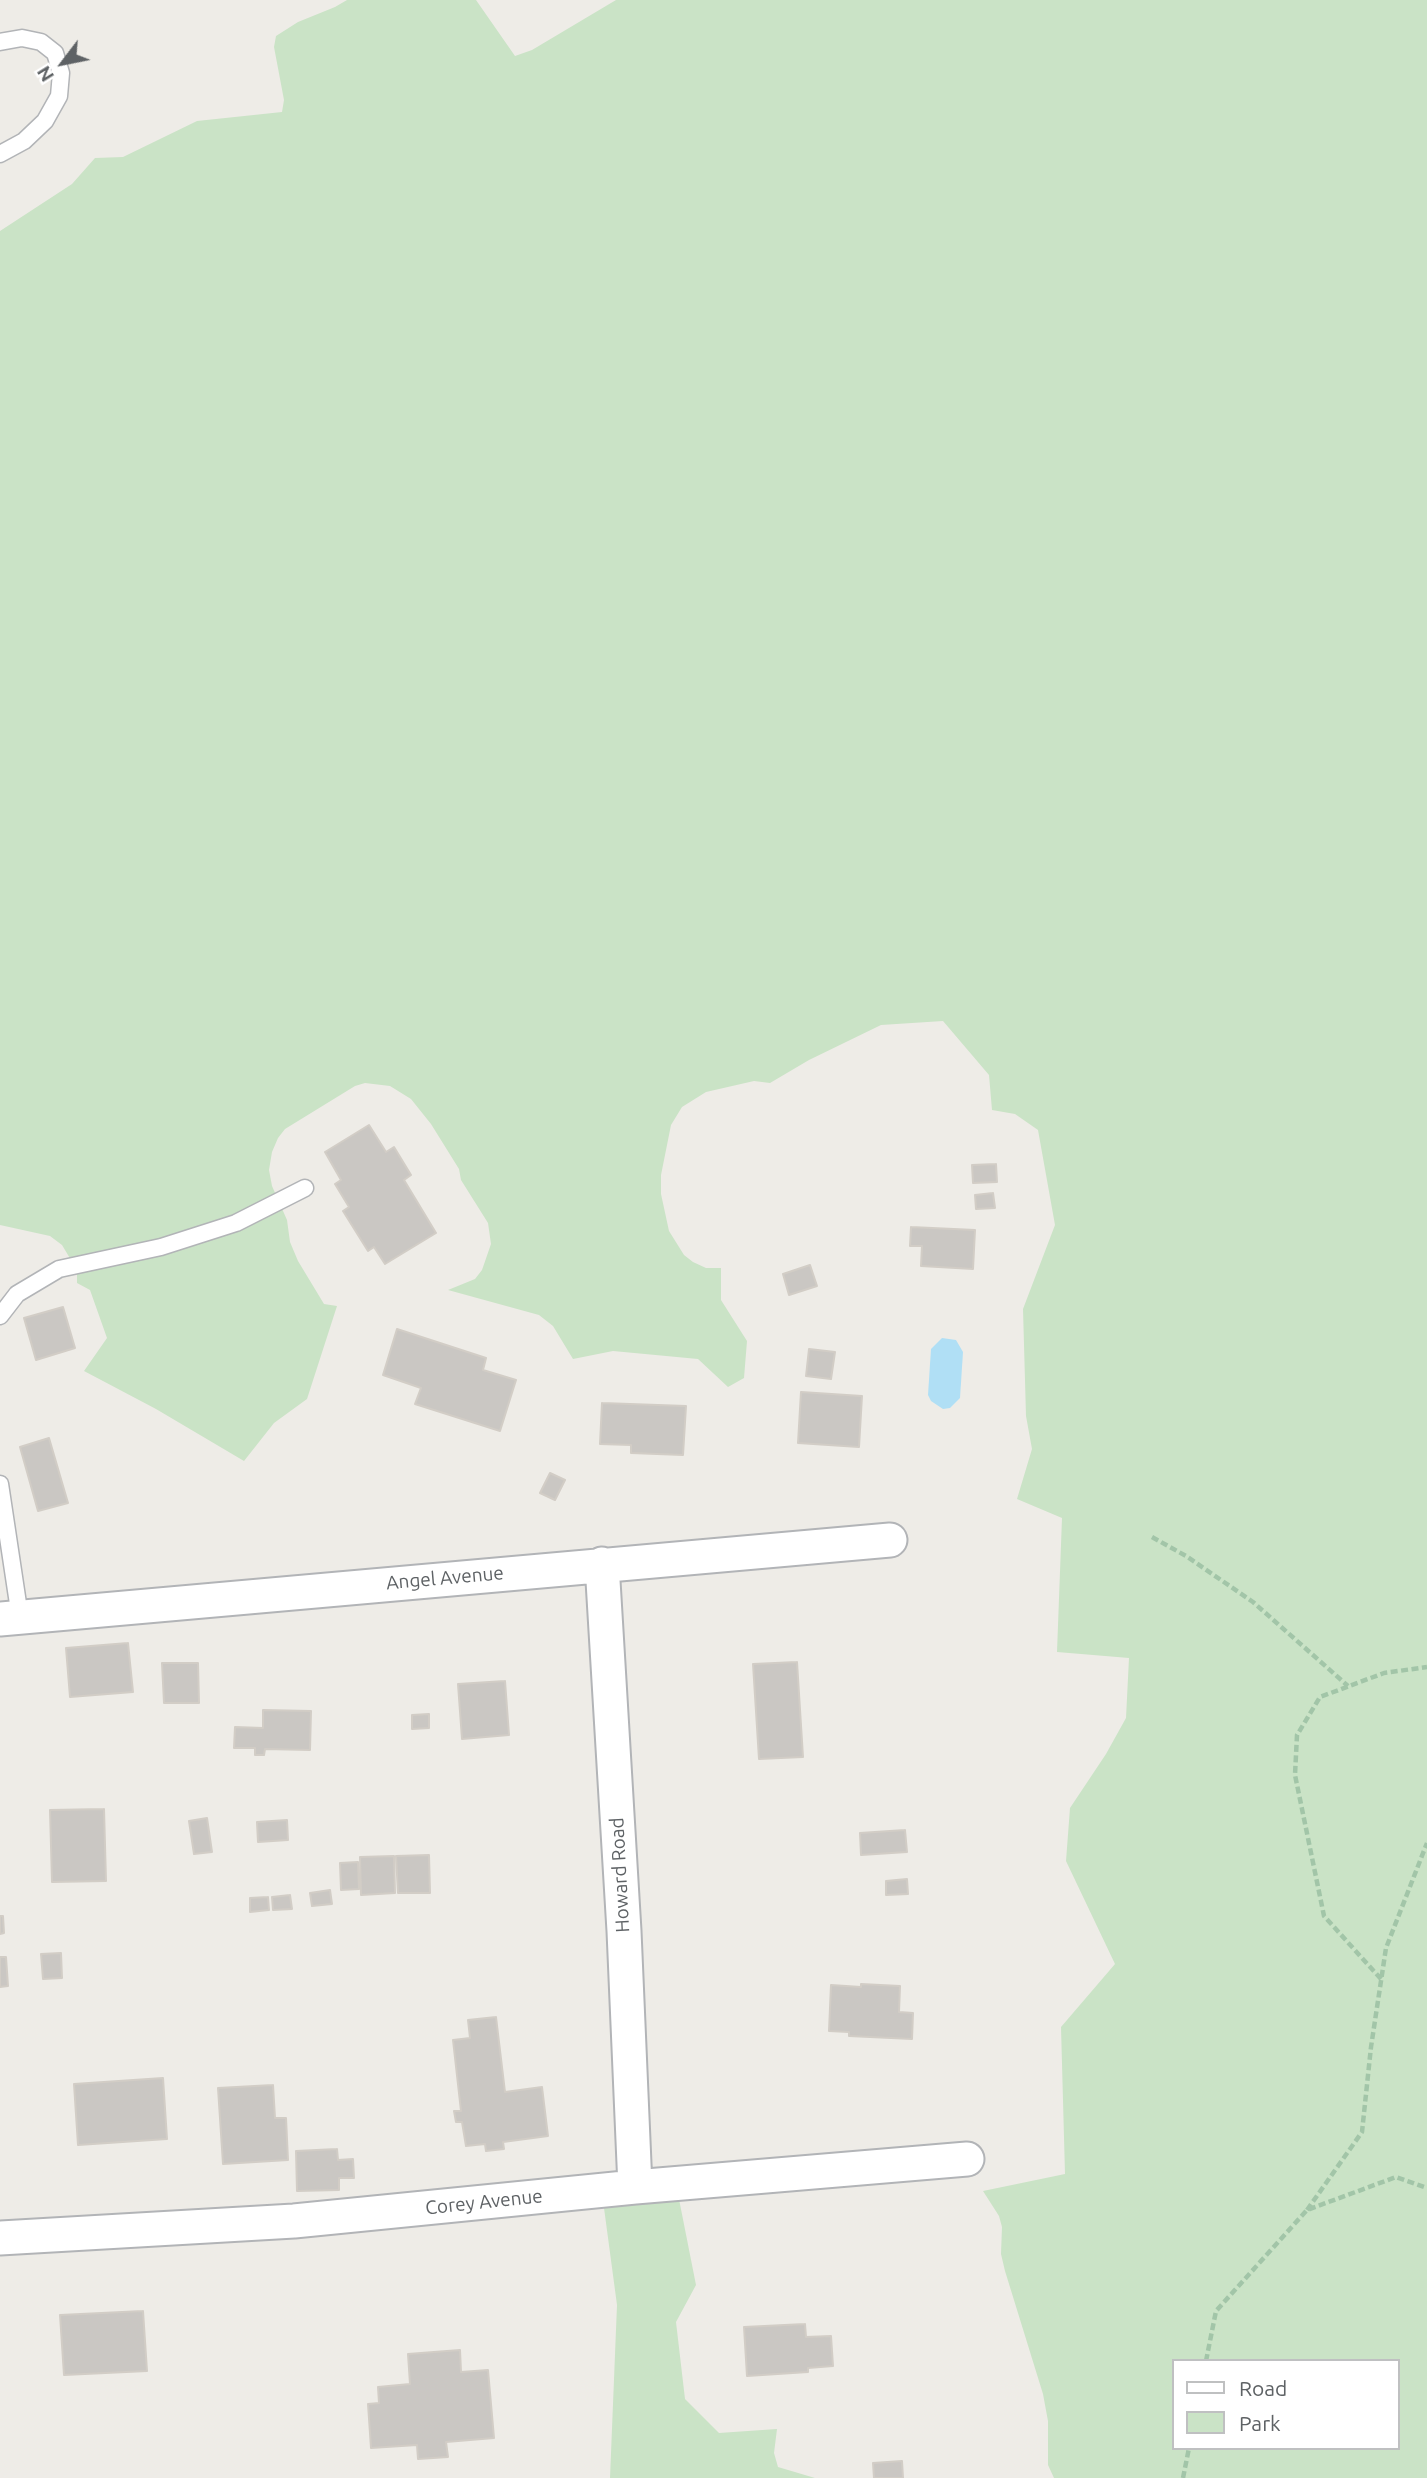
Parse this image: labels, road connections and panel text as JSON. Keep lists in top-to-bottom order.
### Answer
{
  "streets": {
    "street": ["Angel Avenue", "Howard Road", "Corey Avenue"]
  },
  "crossings": [
    ["Angel Avenue", "Howard Road"],
    ["Howard Road", "Corey Avenue"]
  ],
  "legend": ["Road", "Park"],
  "north": "bottom left"
}
